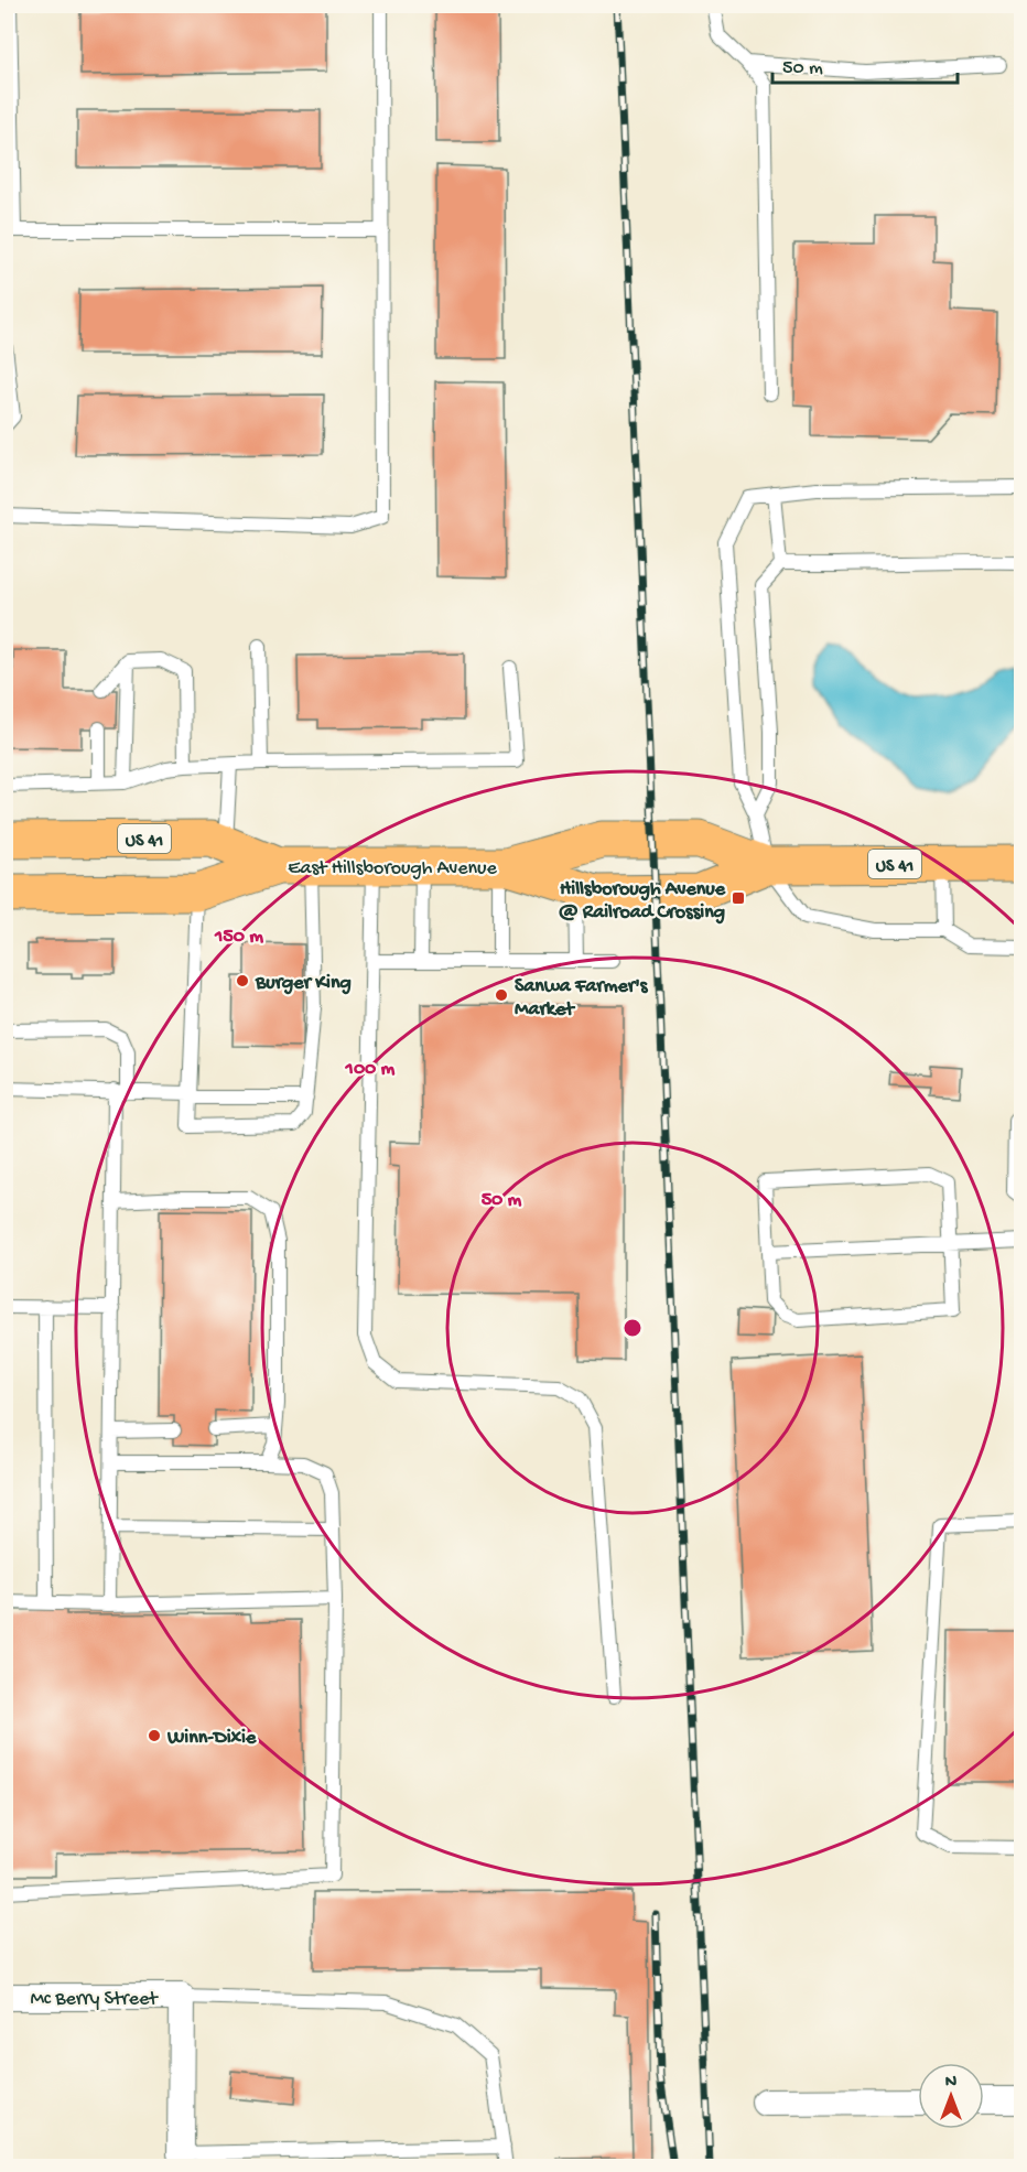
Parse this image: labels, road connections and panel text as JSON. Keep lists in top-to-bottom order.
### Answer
{
  "streets": {
    "main road": ["US 41", "East Hillsborough Avenue"],
    "street": ["Mc Berry Street"]
  },
  "places": {
    "transit": ["Hillsborough Avenue @ Railroad Crossing"],
    "other": ["Burger King", "Sanwa Farmer's Market", "Winn-Dixie"]
  },
  "scale_bar": "50 m",
  "north": "top",
  "rings": ["150 m", "100 m", "50 m"]
}
